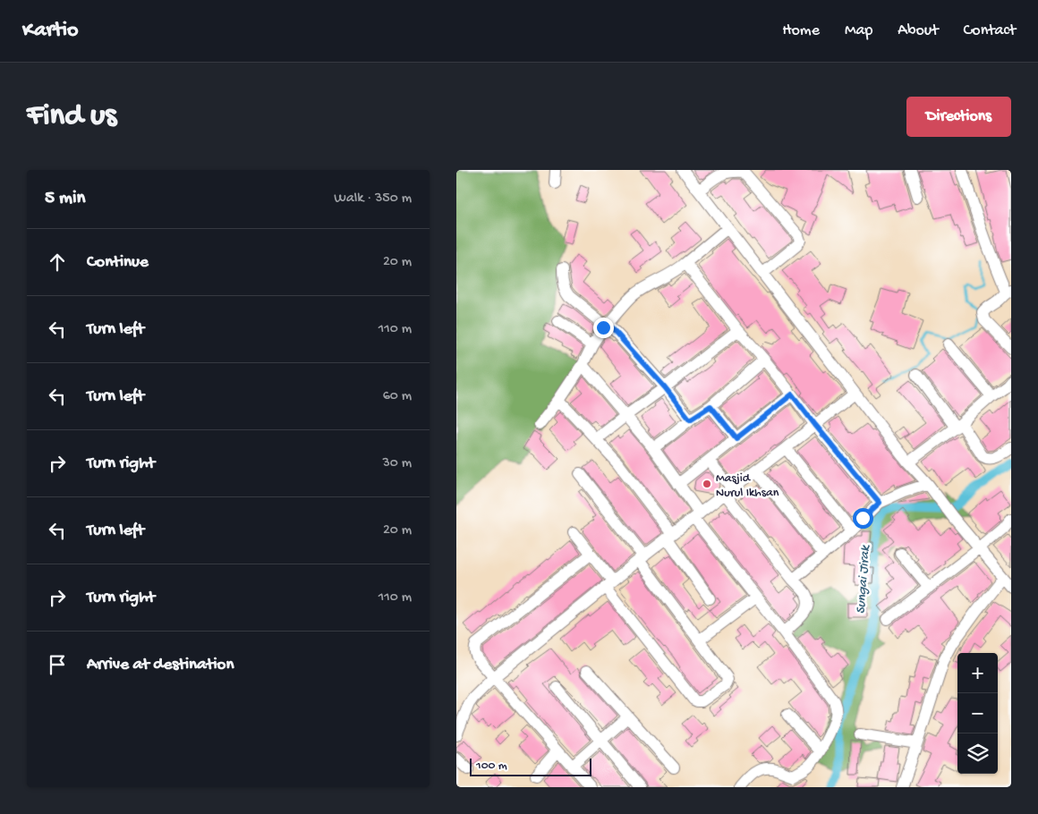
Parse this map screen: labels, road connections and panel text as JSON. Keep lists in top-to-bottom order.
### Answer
{
  "water": ["Sungai Jirak"],
  "places": ["Masjid Nurul Ikhsan"],
  "scale_bar": "100 m",
  "page": {
    "header": "Kartio",
    "nav": [
      "Home",
      "Map",
      "About",
      "Contact"
    ],
    "buttons": "Directions",
    "title": "Find us",
    "heading": ["5 min", "Walk · 350 m"],
    "list": [
      ["Continue", "20 m"],
      ["Turn left", "110 m"],
      ["Turn left", "60 m"],
      ["Turn right", "30 m"],
      ["Turn left", "20 m"],
      ["Turn right", "110 m"],
      "Arrive at destination"
    ],
    "map_buttons": ["+", "−"],
    "scale": "100 m"
  }
}
